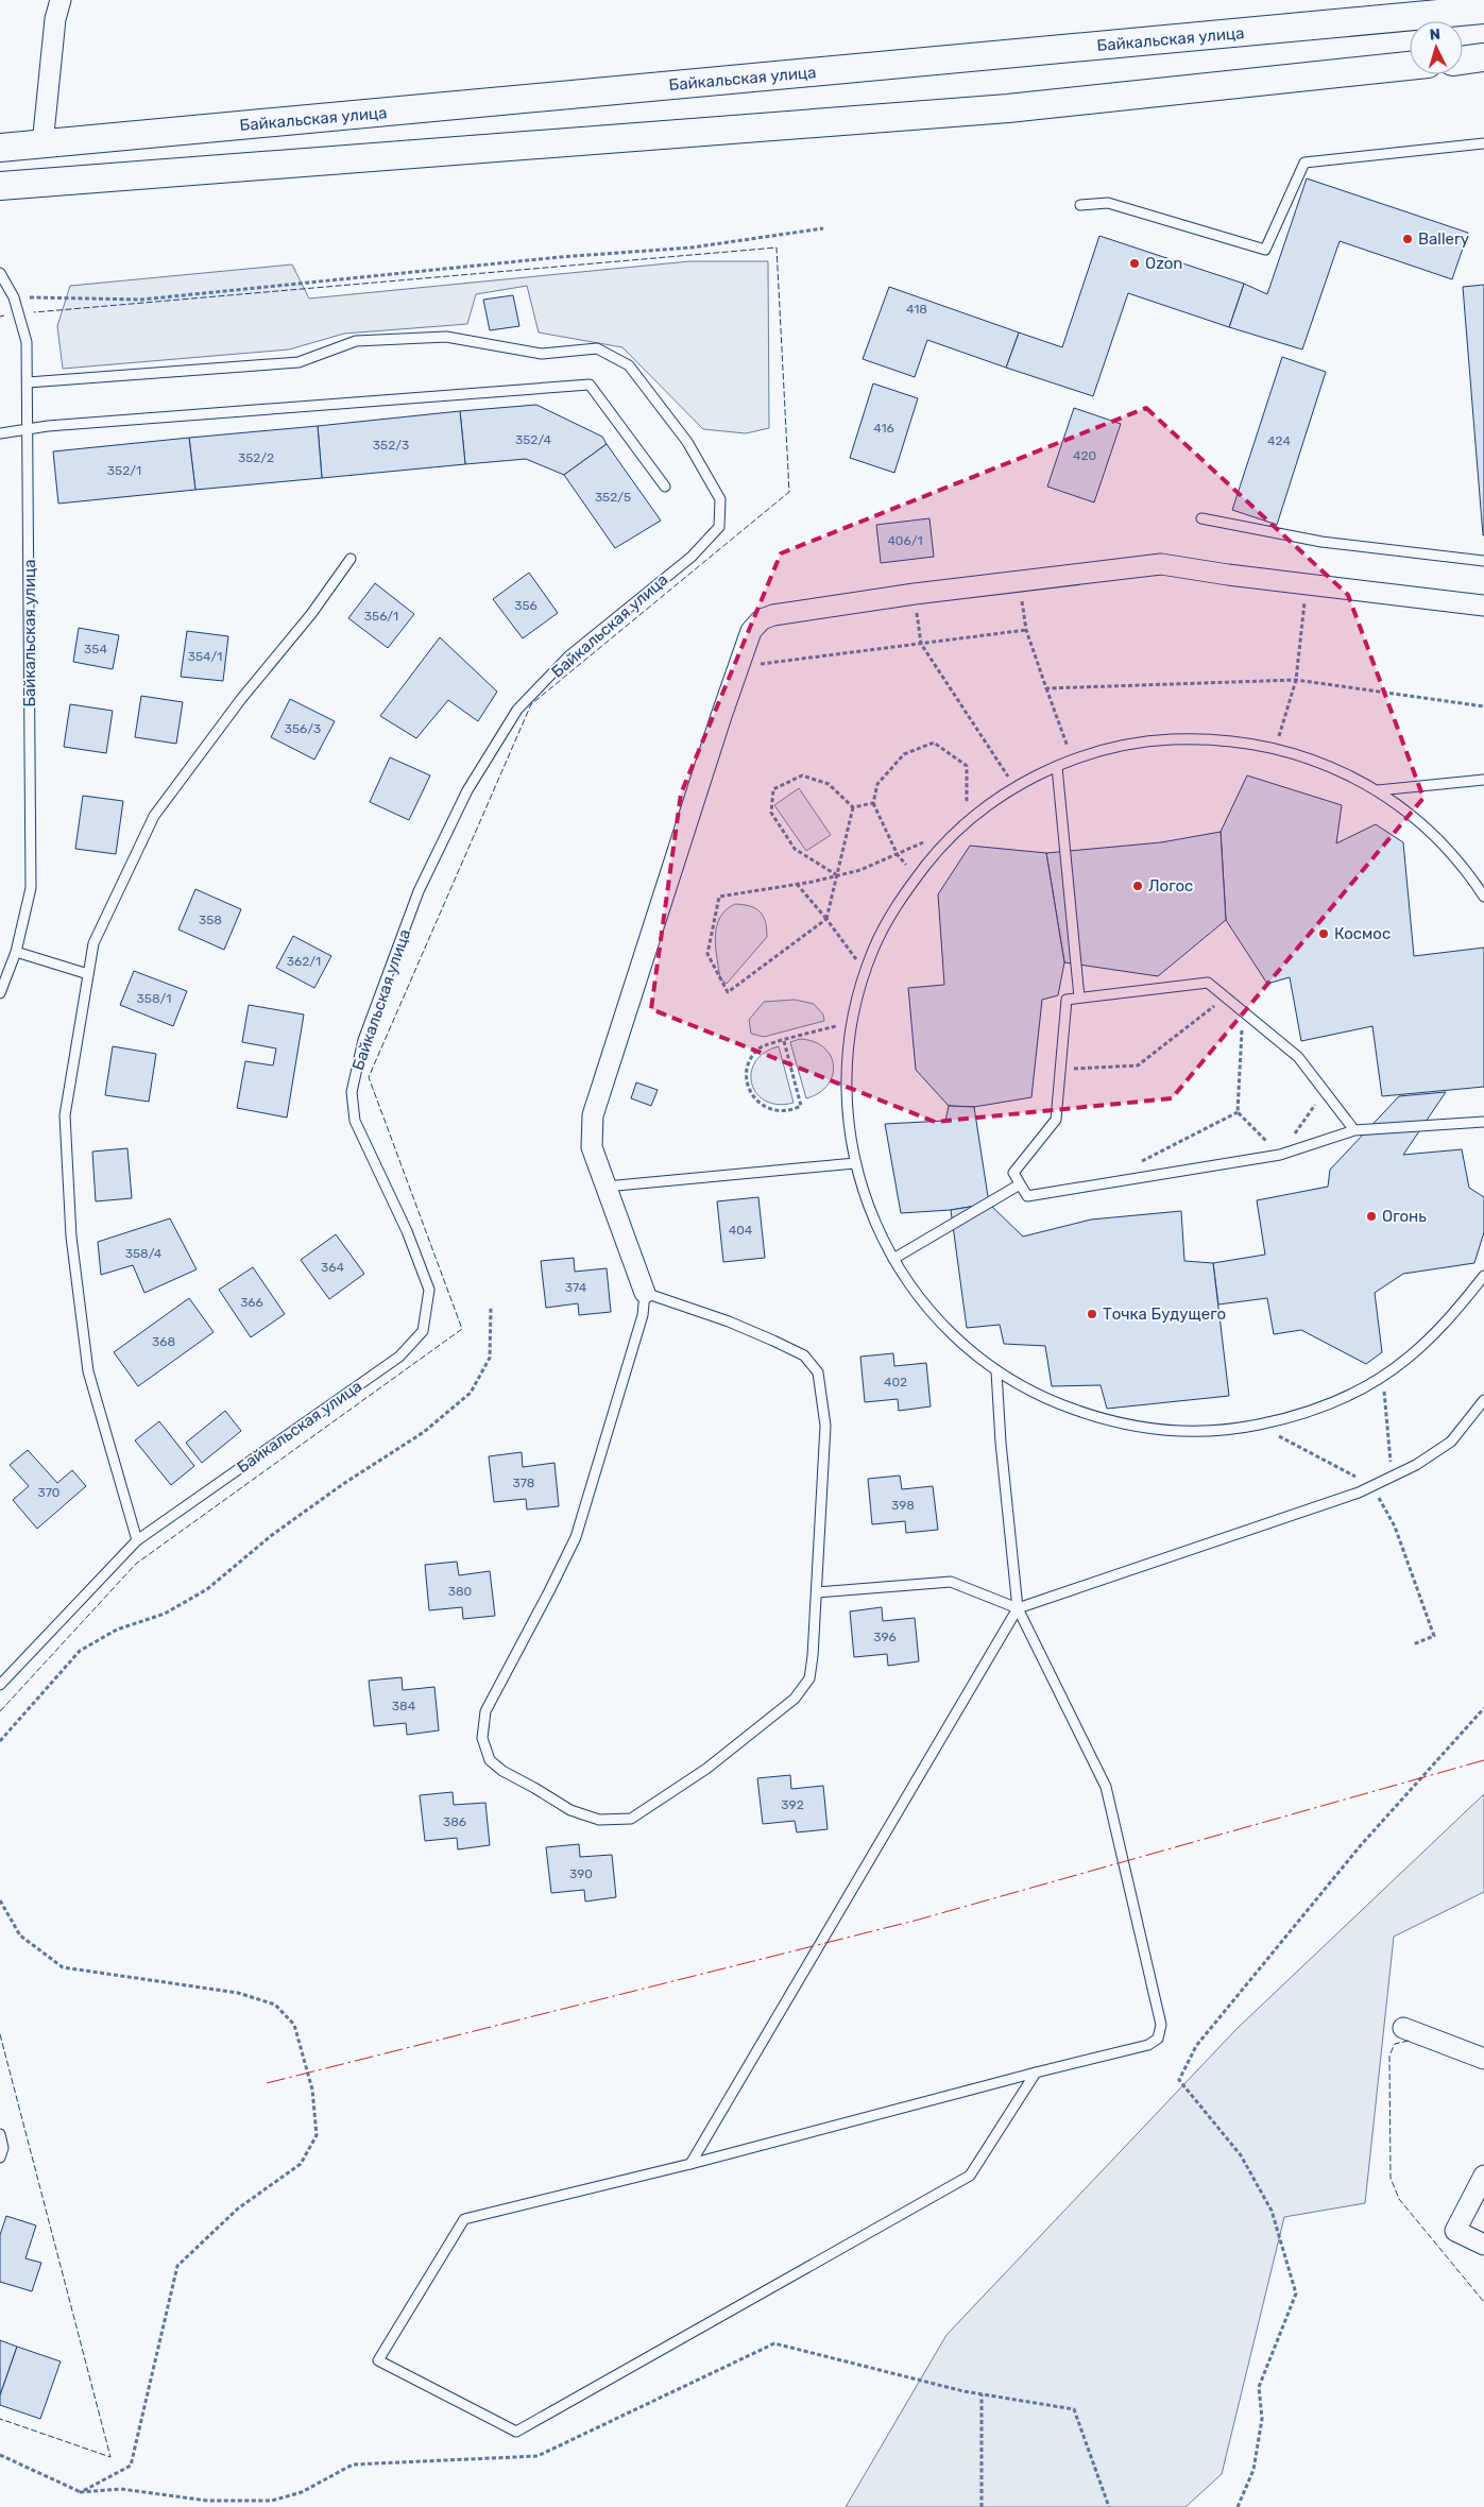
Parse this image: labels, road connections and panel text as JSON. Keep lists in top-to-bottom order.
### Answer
{
  "streets": {
    "main road": ["Байкальская улица"]
  },
  "places": [
    "Ballery",
    "Ozon",
    "Логос",
    "Космос",
    "Огонь",
    "Точка Будущего"
  ],
  "house_numbers": [
    "418",
    "416",
    "352/4",
    "424",
    "352/3",
    "420",
    "352/2",
    "352/1",
    "352/5",
    "406/1",
    "356",
    "356/1",
    "354",
    "354/1",
    "356/3",
    "358",
    "362/1",
    "358/1",
    "404",
    "358/4",
    "364",
    "374",
    "366",
    "368",
    "402",
    "378",
    "370",
    "398",
    "380",
    "396",
    "384",
    "392",
    "386",
    "390"
  ],
  "north": "top"
}
